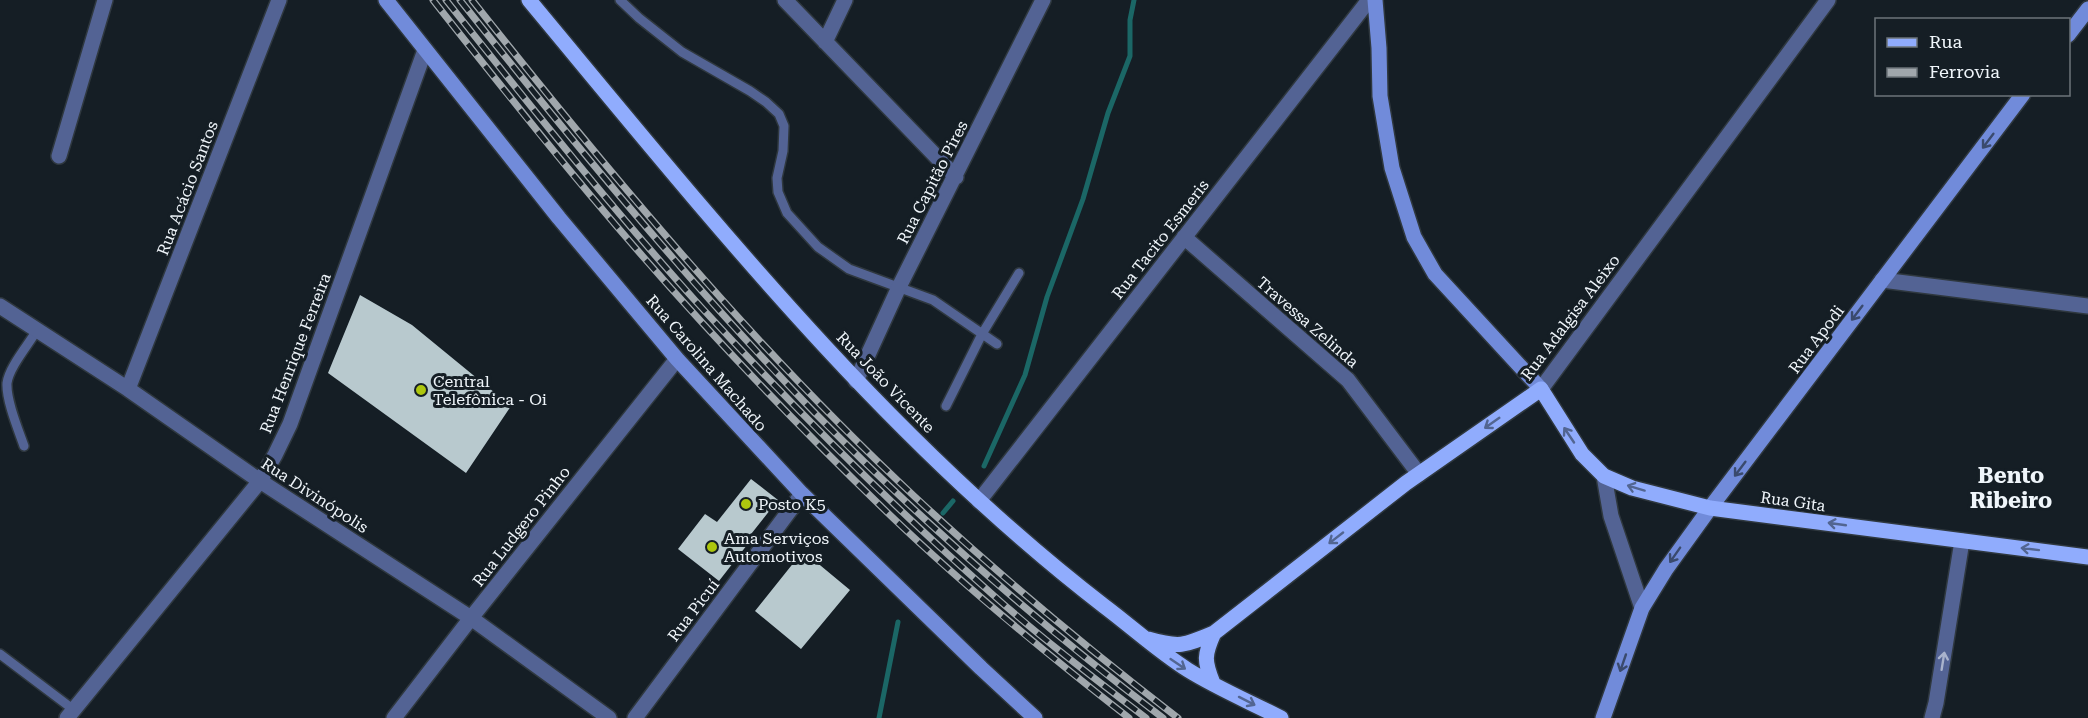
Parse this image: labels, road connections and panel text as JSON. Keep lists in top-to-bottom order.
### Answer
{
  "streets": {
    "main road": [
      "Rua Adalgisa Aleixo",
      "Rua Apodi",
      "Rua Carolina Machado",
      "Rua João Vicente",
      "Rua Gita"
    ],
    "street": [
      "Rua Capitão Pires",
      "Rua Acácio Santos",
      "Rua Tacito Esmeris",
      "Travessa Zelinda",
      "Rua Henrique Ferreira",
      "Rua Divinópolis",
      "Rua Ludgero Pinho",
      "Rua Picuí"
    ]
  },
  "crossings": [
    ["Rua Capitão Pires", "Rua João Vicente"],
    ["Rua Acácio Santos", "Rua Divinópolis"],
    ["Rua Tacito Esmeris", "Travessa Zelinda"],
    ["Rua Tacito Esmeris", "Rua João Vicente"],
    ["Rua Adalgisa Aleixo", "Travessa Zelinda"],
    ["Rua Adalgisa Aleixo", "Rua João Vicente"],
    ["Rua Adalgisa Aleixo", "Rua Gita"],
    ["Rua Apodi", "Rua Gita"],
    ["Rua Henrique Ferreira", "Rua Carolina Machado"],
    ["Rua Henrique Ferreira", "Rua Divinópolis"],
    ["Rua Carolina Machado", "Rua Ludgero Pinho"],
    ["Rua Carolina Machado", "Rua Picuí"],
    ["Rua Divinópolis", "Rua Ludgero Pinho"]
  ],
  "one_way": ["Rua Adalgisa Aleixo", "Rua Apodi", "Rua Gita"],
  "districts": ["Bento Ribeiro"],
  "places": ["Central Telefônica - Oi", "Posto K5", "Ama Serviços Automotivos"],
  "legend": ["Rua", "Ferrovia"]
}
